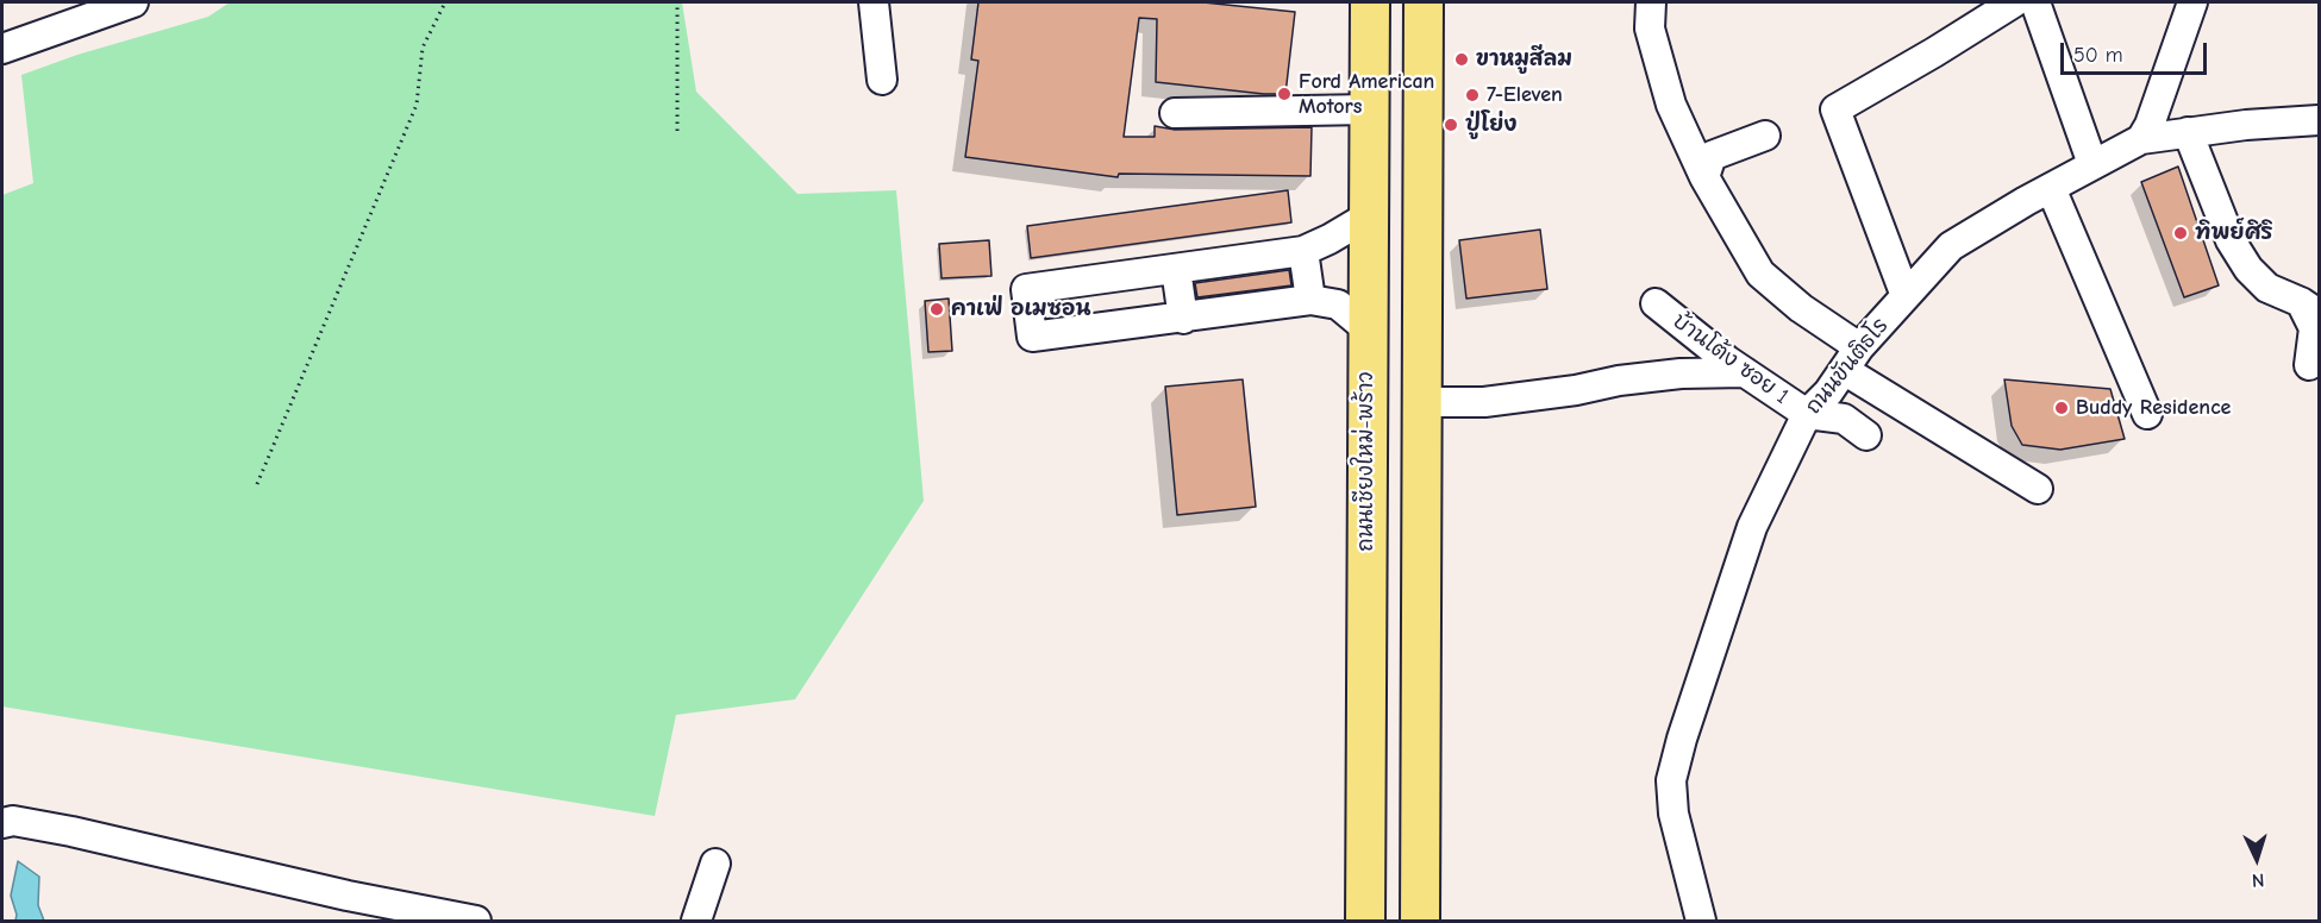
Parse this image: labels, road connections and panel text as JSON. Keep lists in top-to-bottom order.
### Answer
{
  "streets": {
    "main road": ["ถนนเชียงใหม่-พร้าว"],
    "street": ["บ้านโต้ง ซอย 1", "ถนนขันติธโร"]
  },
  "crossings": [
    ["บ้านโต้ง ซอย 1", "ถนนขันติธโร"]
  ],
  "places": [
    "ขาหมูสีลม",
    "Ford American Motors",
    "7-Eleven",
    "ปู่โย่ง",
    "ทิพย์ศิริ",
    "คาเฟ่ อเมซอน",
    "Buddy Residence"
  ],
  "scale_bar": "50 m",
  "north": "bottom"
}
